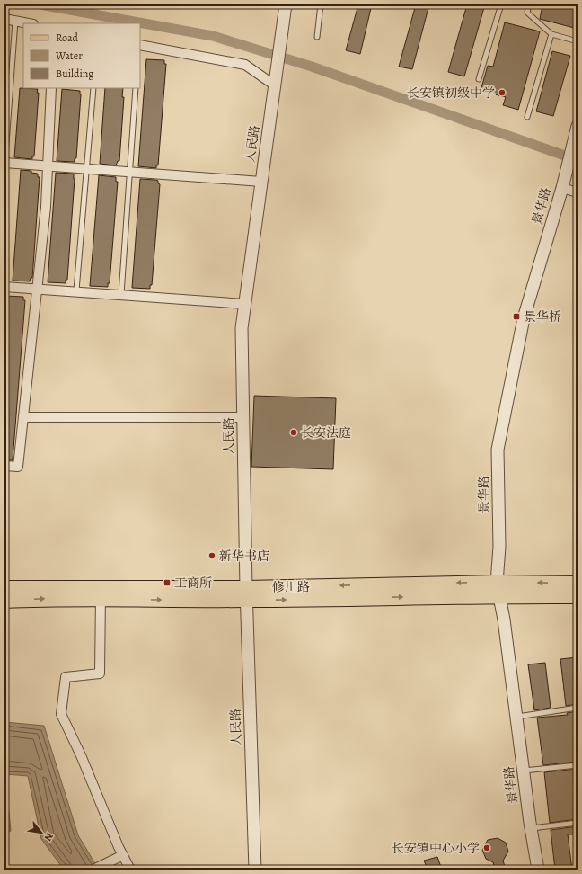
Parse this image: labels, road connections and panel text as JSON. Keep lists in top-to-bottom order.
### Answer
{
  "streets": {
    "main road": ["修川路"],
    "street": ["人民路", "景华路"]
  },
  "crossings": [
    ["人民路", "修川路"],
    ["景华路", "修川路"]
  ],
  "places": {
    "other": [
      "长安镇初级中学",
      "长安法庭",
      "新华书店",
      "长安镇中心小学"
    ],
    "transit": ["景华桥", "工商所"]
  },
  "legend": ["Road", "Water", "Building"],
  "north": "bottom right"
}
